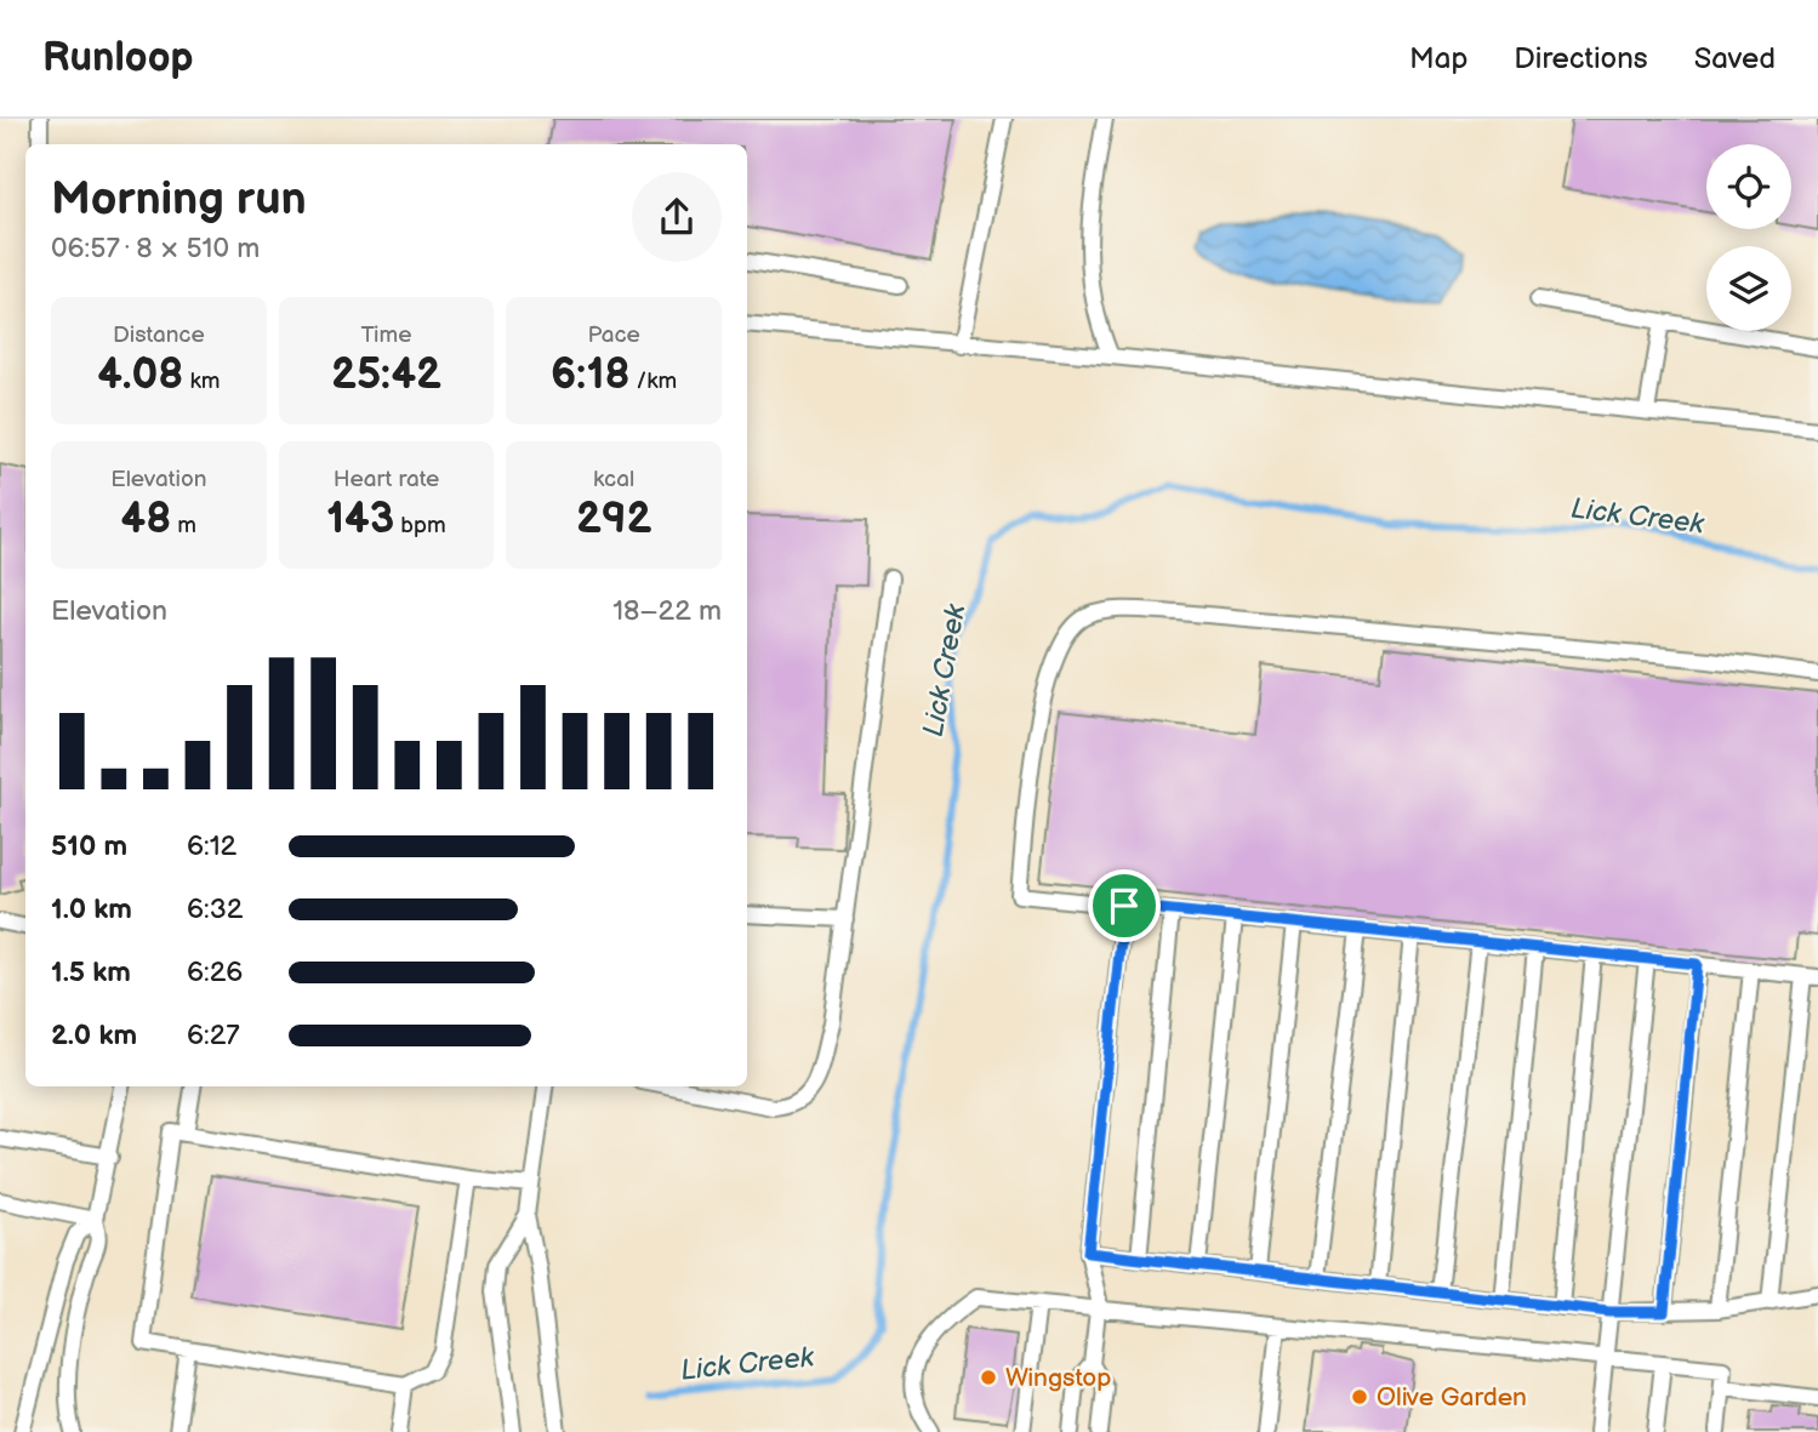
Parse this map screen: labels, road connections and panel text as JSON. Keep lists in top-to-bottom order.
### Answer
{
  "water": ["Lick Creek"],
  "places": ["Wingstop", "Olive Garden"],
  "page": {
    "header": "Runloop",
    "nav": ["Map", "Directions", "Saved"],
    "heading": ["Morning run", "06:57 · 8 × 510 m"],
    "stats": [
      ["Distance", "4.08 km"],
      ["Time", "25:42"],
      ["Pace", "6:18 /km"],
      ["Elevation", "48 m"],
      ["Heart rate", "143 bpm"],
      ["kcal", "292"]
    ],
    "chart": ["Elevation", "18–22 m"],
    "list": [
      {
        "name": "510 m",
        "note": "6:12"
      },
      {
        "name": "1.0 km",
        "note": "6:32"
      },
      {
        "name": "1.5 km",
        "note": "6:26"
      },
      {
        "name": "2.0 km",
        "note": "6:27"
      }
    ]
  }
}
